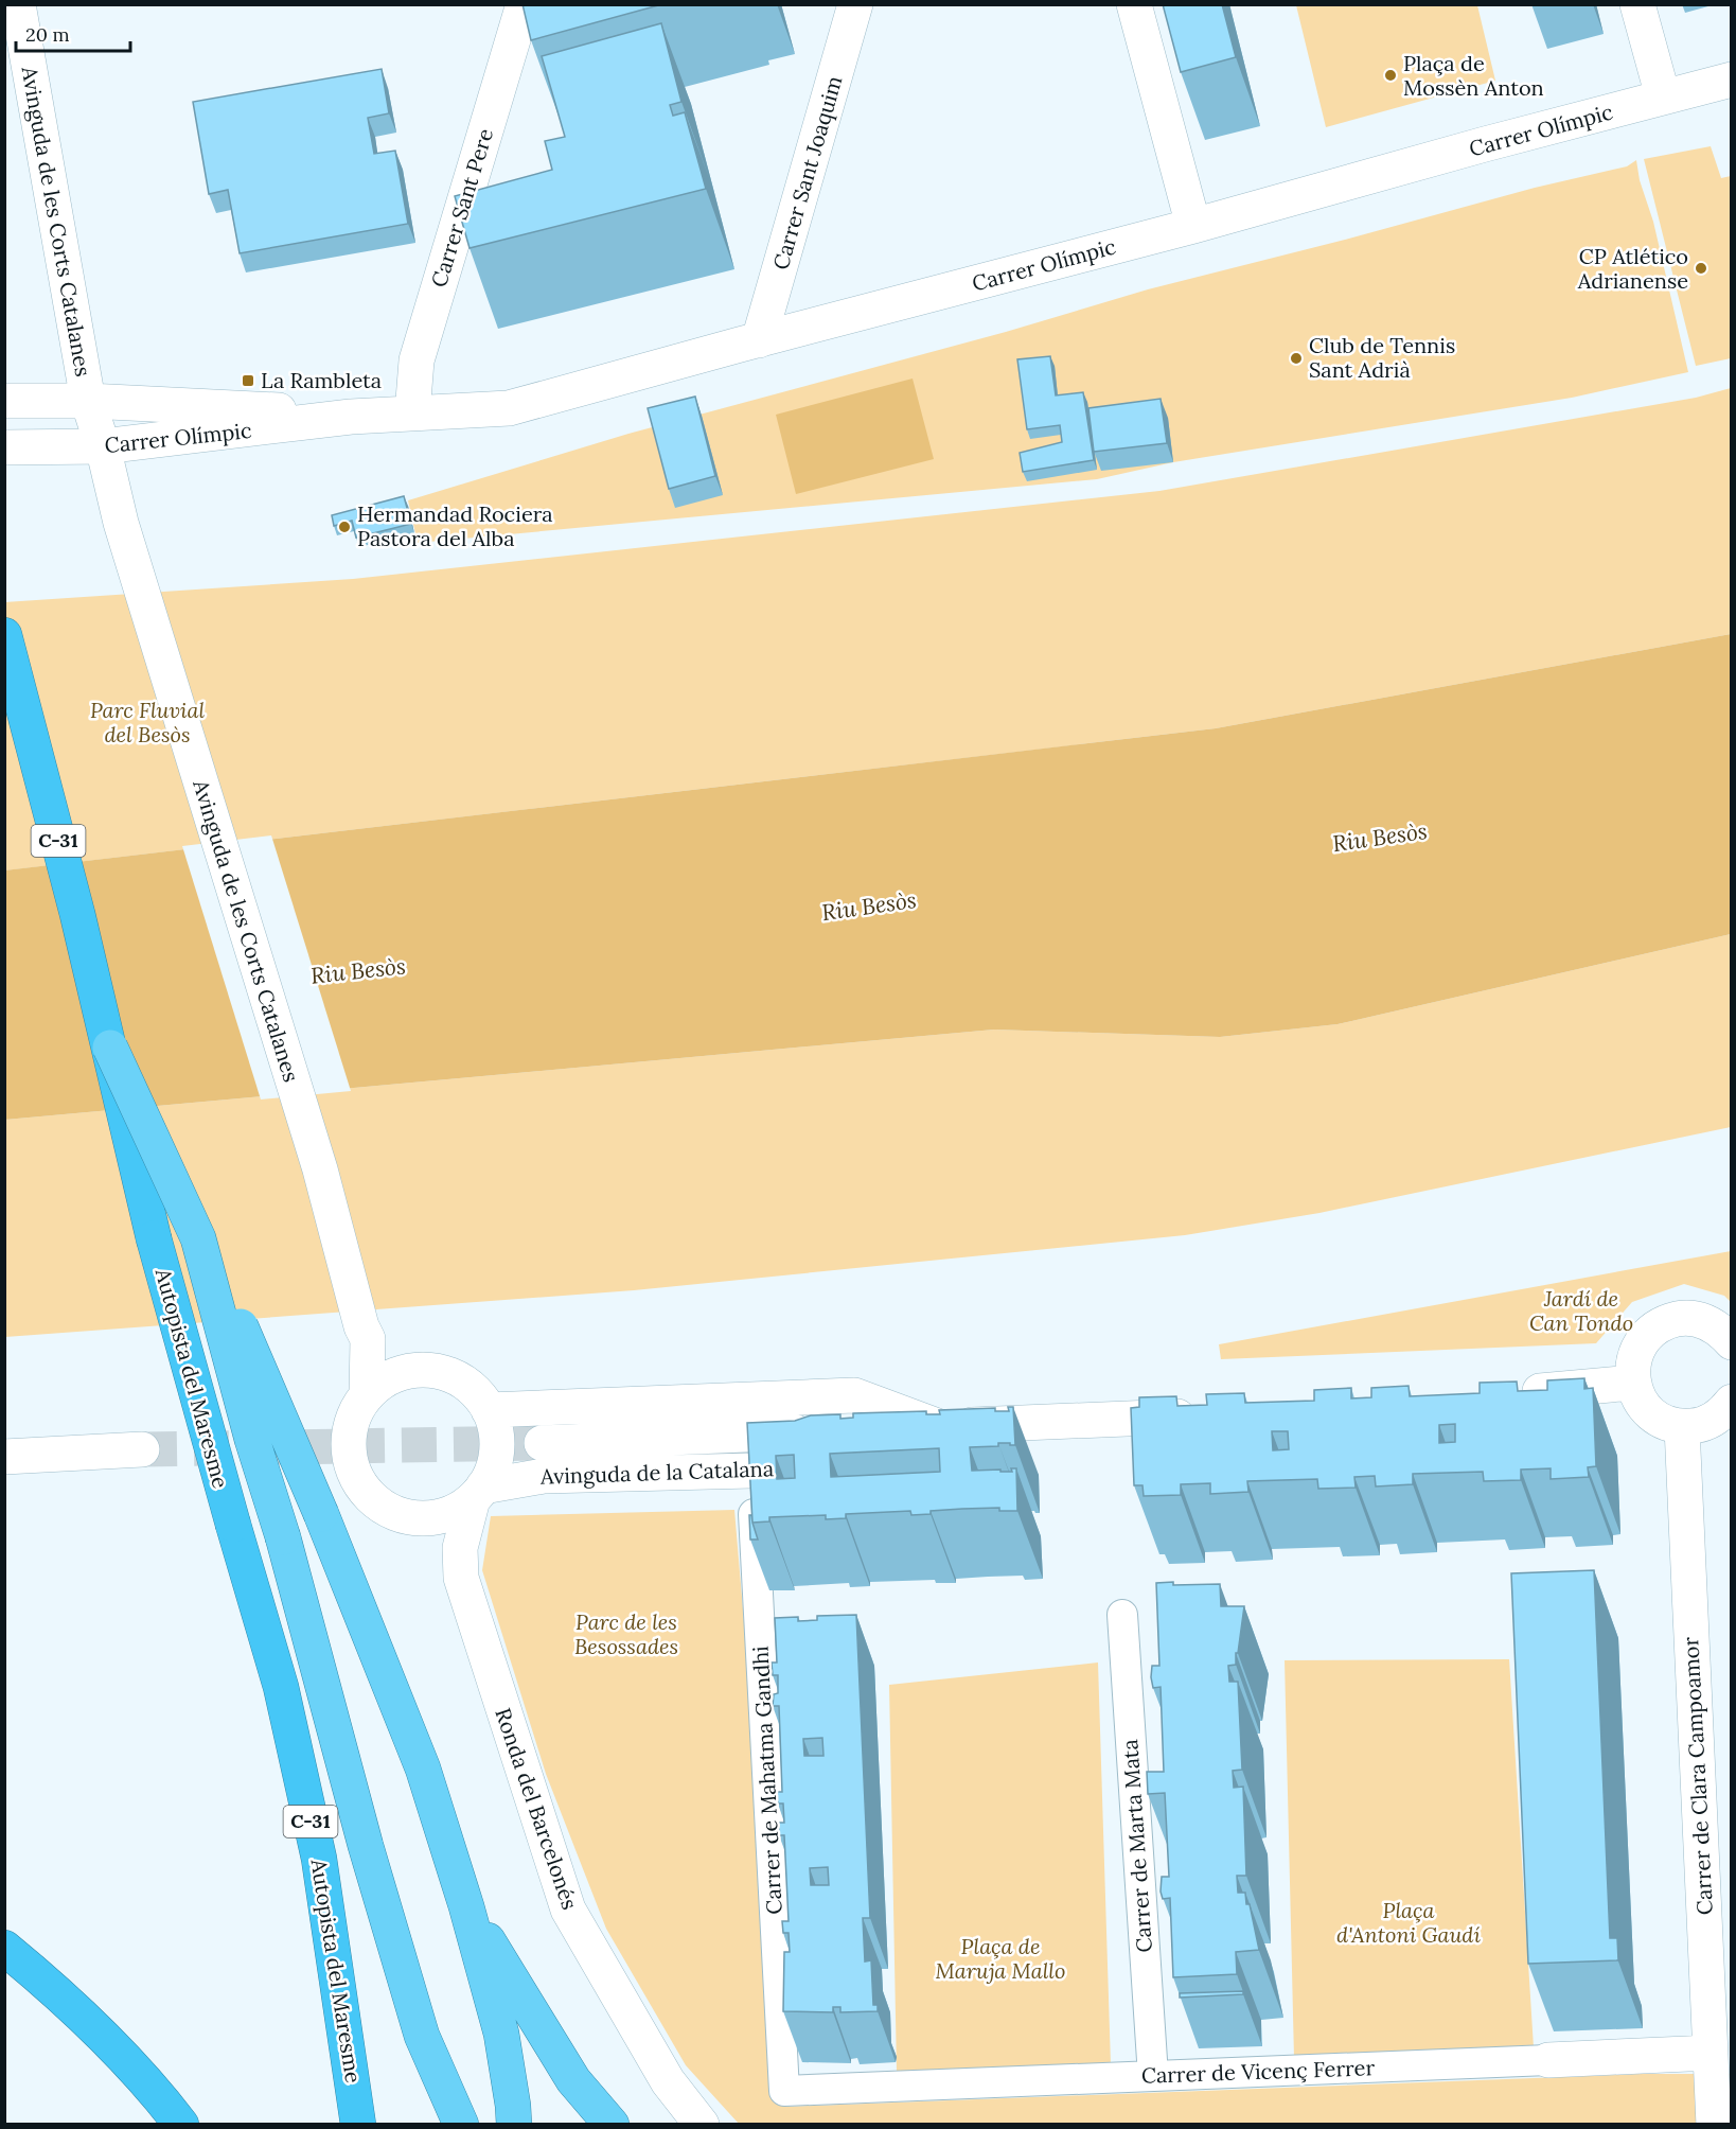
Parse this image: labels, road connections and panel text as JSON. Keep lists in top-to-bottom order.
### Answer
{
  "streets": {
    "highway": ["C-31", "Autopista del Maresme"],
    "street": [
      "Carrer Olímpic",
      "Carrer Sant Joaquim",
      "Carrer Sant Pere",
      "Avinguda de les Corts Catalanes",
      "Avinguda de la Catalana",
      "Carrer de Clara Campoamor",
      "Carrer de Mahatma Gandhi",
      "Ronda del Barcelonés",
      "Carrer de Marta Mata",
      "Carrer de Vicenç Ferrer"
    ]
  },
  "crossings": [
    ["Carrer Olímpic", "Carrer Sant Joaquim"],
    ["Carrer Olímpic", "Carrer Sant Pere"],
    ["Carrer Olímpic", "Avinguda de les Corts Catalanes"],
    ["Avinguda de les Corts Catalanes", "Avinguda de la Catalana"],
    ["Avinguda de les Corts Catalanes", "Ronda del Barcelonés"],
    ["Avinguda de la Catalana", "Carrer de Mahatma Gandhi"],
    ["Avinguda de la Catalana", "Ronda del Barcelonés"],
    ["Carrer de Clara Campoamor", "Carrer de Vicenç Ferrer"],
    ["Carrer de Mahatma Gandhi", "Carrer de Vicenç Ferrer"],
    ["Carrer de Marta Mata", "Carrer de Vicenç Ferrer"]
  ],
  "water": ["Riu Besòs"],
  "parks": [
    "Parc Fluvial del Besòs",
    "Jardí de Can Tondo",
    "Parc de les Besossades",
    "Plaça d'Antoni Gaudí",
    "Plaça de Maruja Mallo"
  ],
  "places": {
    "other": [
      "Plaça de Mossèn Anton",
      "CP Atlético Adrianense",
      "Club de Tennis Sant Adrià",
      "Hermandad Rociera Pastora del Alba"
    ],
    "transit": ["La Rambleta"]
  },
  "scale_bar": "20 m"
}
